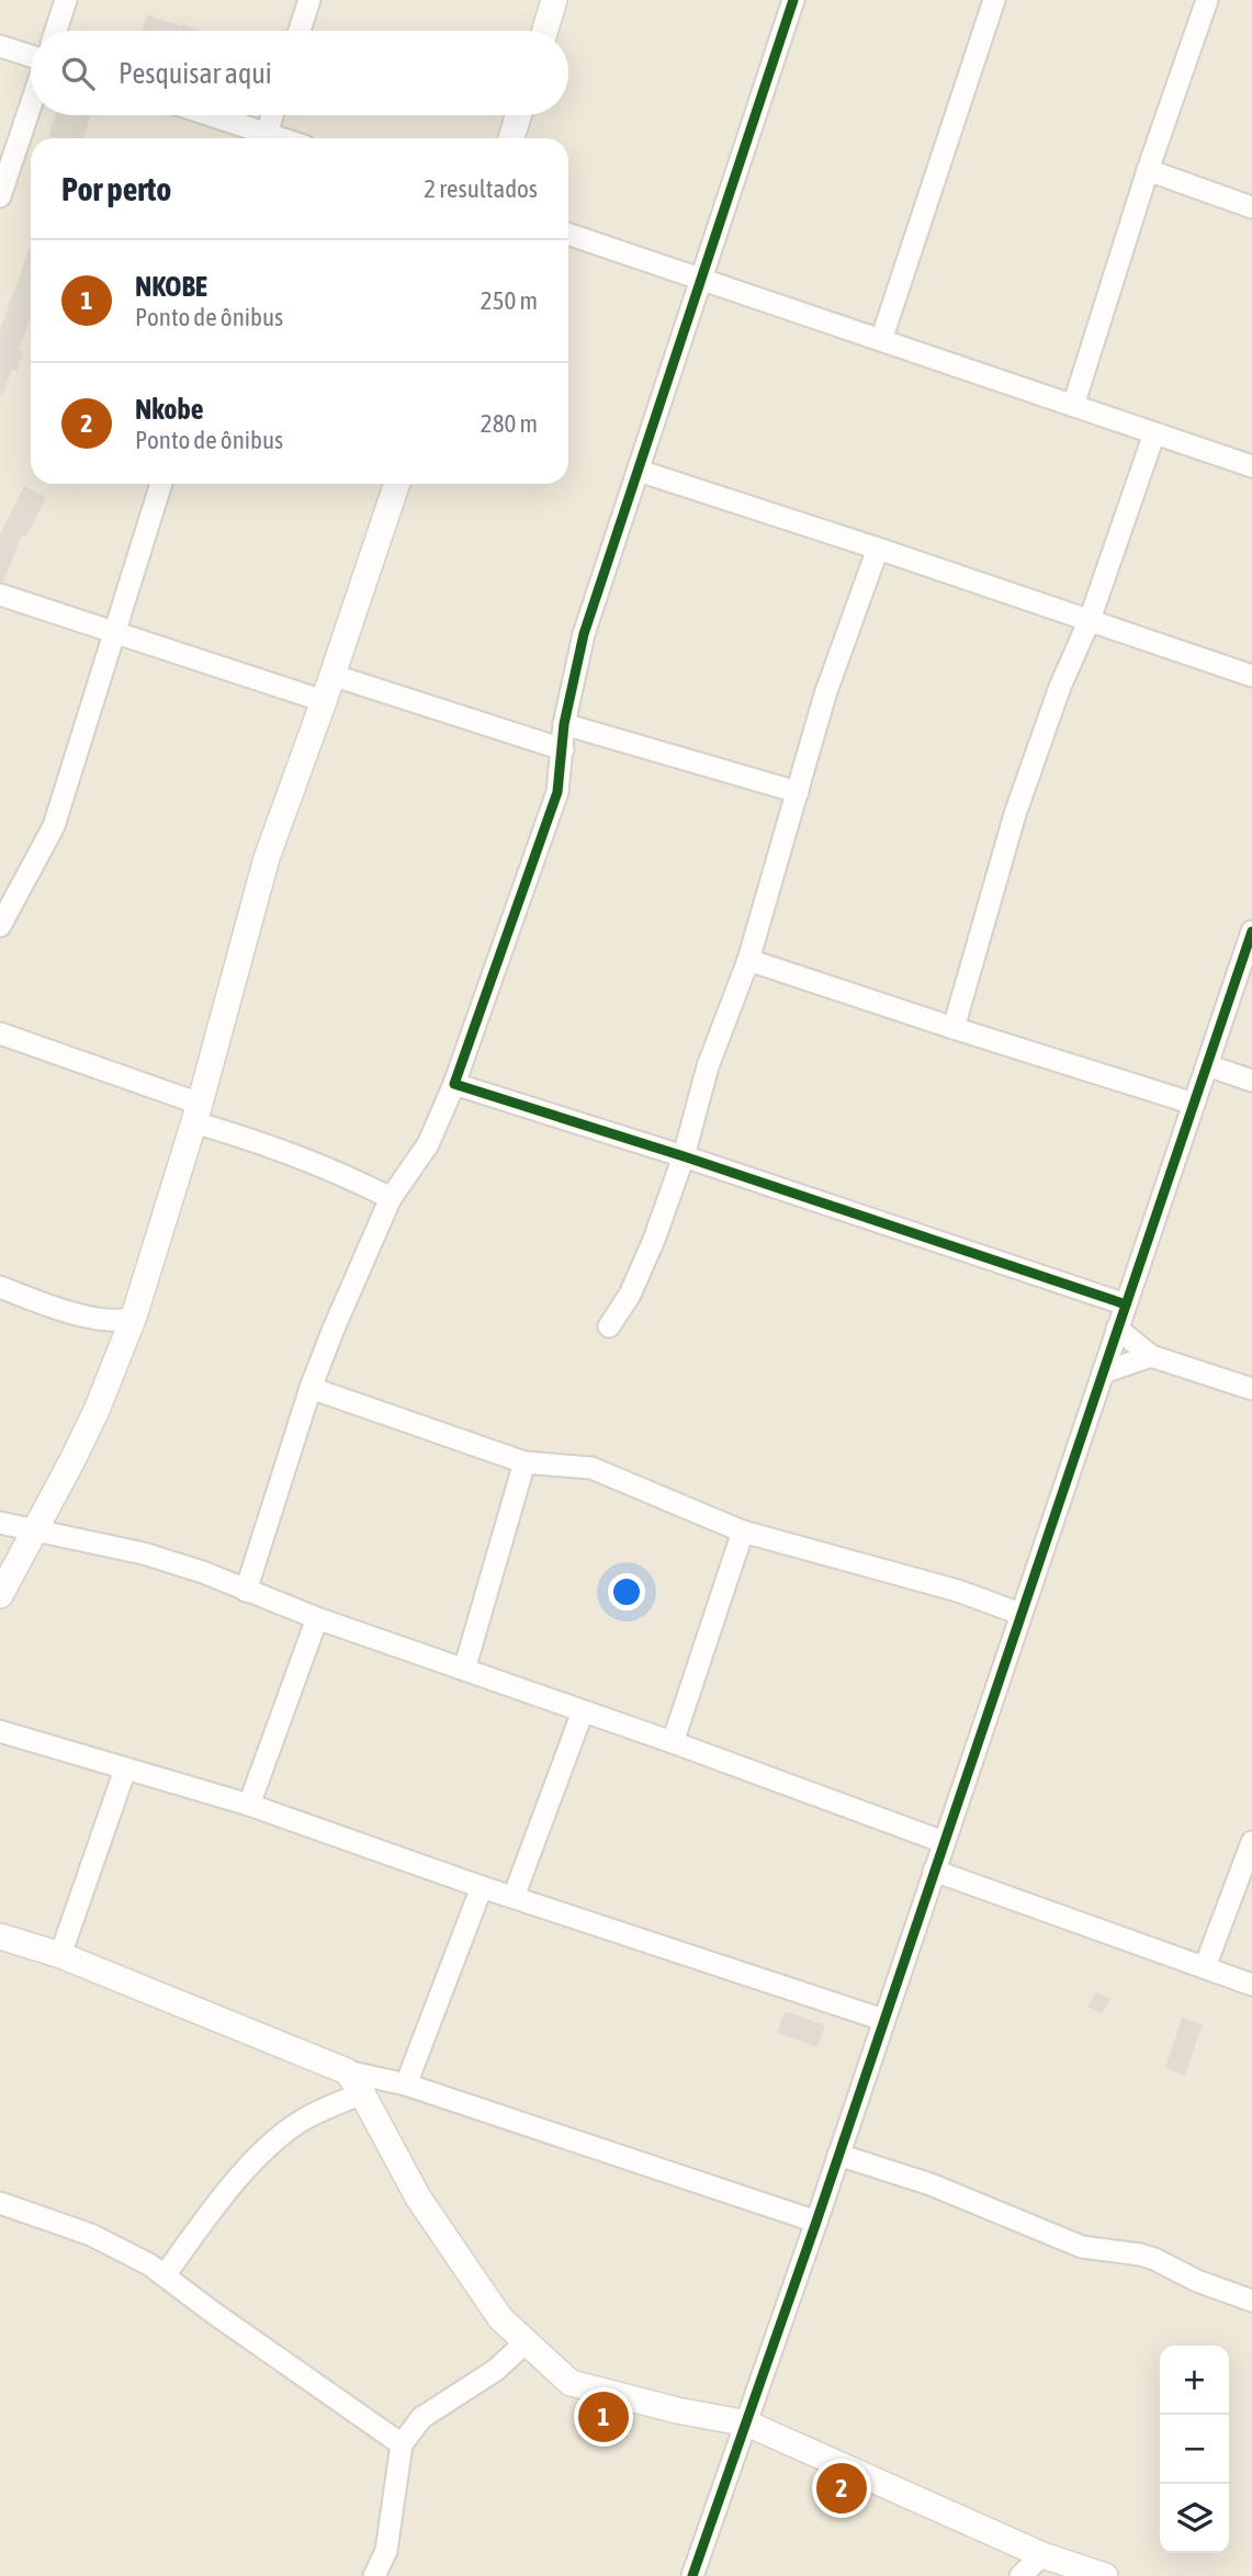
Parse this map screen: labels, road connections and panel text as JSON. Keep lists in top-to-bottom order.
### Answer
{
  "page": {
    "search": "Pesquisar aqui",
    "heading": ["Por perto", "2 resultados"],
    "list": [
      {
        "mark": "1",
        "name": "NKOBE",
        "note": "Ponto de ônibus",
        "value": "250 m"
      },
      {
        "mark": "2",
        "name": "Nkobe",
        "note": "Ponto de ônibus",
        "value": "280 m"
      }
    ],
    "map_buttons": ["+", "−"],
    "pins": ["1", "2"]
  }
}
